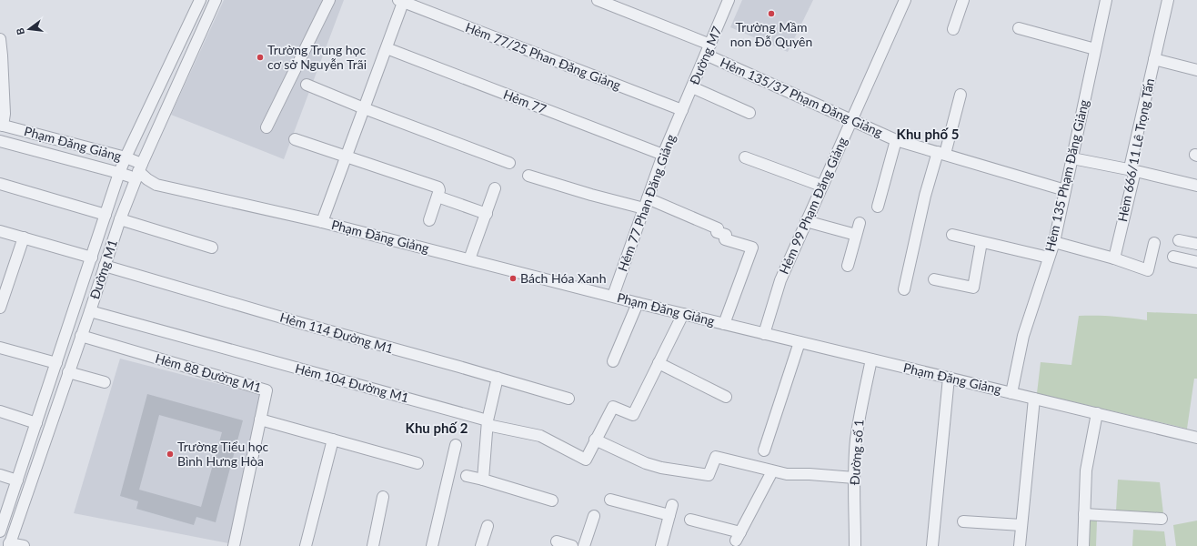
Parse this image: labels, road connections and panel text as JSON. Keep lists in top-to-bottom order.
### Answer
{
  "streets": {
    "street": [
      "Đường M7",
      "Hẻm 77/25 Phan Đăng Giảng",
      "Hẻm 135/37 Phạm Đăng Giảng",
      "Hẻm 77",
      "Phạm Đăng Giảng",
      "Hẻm 666/11 Lê Trọng Tấn",
      "Hẻm 135 Phạm Đăng Giảng",
      "Hẻm 77 Phan Đăng Giảng",
      "Hẻm 99 Phạm Đăng Giảng",
      "Đường M1",
      "Hẻm 114 Đường M1",
      "Hẻm 88 Đường M1",
      "Hẻm 104 Đường M1",
      "Đường số 1"
    ]
  },
  "crossings": [
    ["Đường M7", "Hẻm 77/25 Phan Đăng Giảng"],
    ["Đường M7", "Hẻm 135/37 Phạm Đăng Giảng"],
    ["Đường M7", "Hẻm 77 Phan Đăng Giảng"],
    ["Hẻm 77/25 Phan Đăng Giảng", "Hẻm 77 Phan Đăng Giảng"],
    ["Hẻm 135/37 Phạm Đăng Giảng", "Hẻm 135 Phạm Đăng Giảng"],
    ["Hẻm 135/37 Phạm Đăng Giảng", "Hẻm 99 Phạm Đăng Giảng"],
    ["Hẻm 77", "Hẻm 77 Phan Đăng Giảng"],
    ["Phạm Đăng Giảng", "Hẻm 135 Phạm Đăng Giảng"],
    ["Phạm Đăng Giảng", "Hẻm 77 Phan Đăng Giảng"],
    ["Phạm Đăng Giảng", "Hẻm 99 Phạm Đăng Giảng"],
    ["Phạm Đăng Giảng", "Đường M1"],
    ["Phạm Đăng Giảng", "Đường số 1"],
    ["Đường M1", "Hẻm 114 Đường M1"],
    ["Đường M1", "Hẻm 88 Đường M1"],
    ["Đường M1", "Hẻm 104 Đường M1"]
  ],
  "districts": ["Khu phố 5", "Khu phố 2"],
  "places": [
    "Trường Mầm non Đỗ Quyên",
    "Trường Trung học cơ sở Nguyễn Trãi",
    "Bách Hóa Xanh",
    "Trường Tiểu học Bình Hưng Hòa"
  ],
  "north": "left"
}
